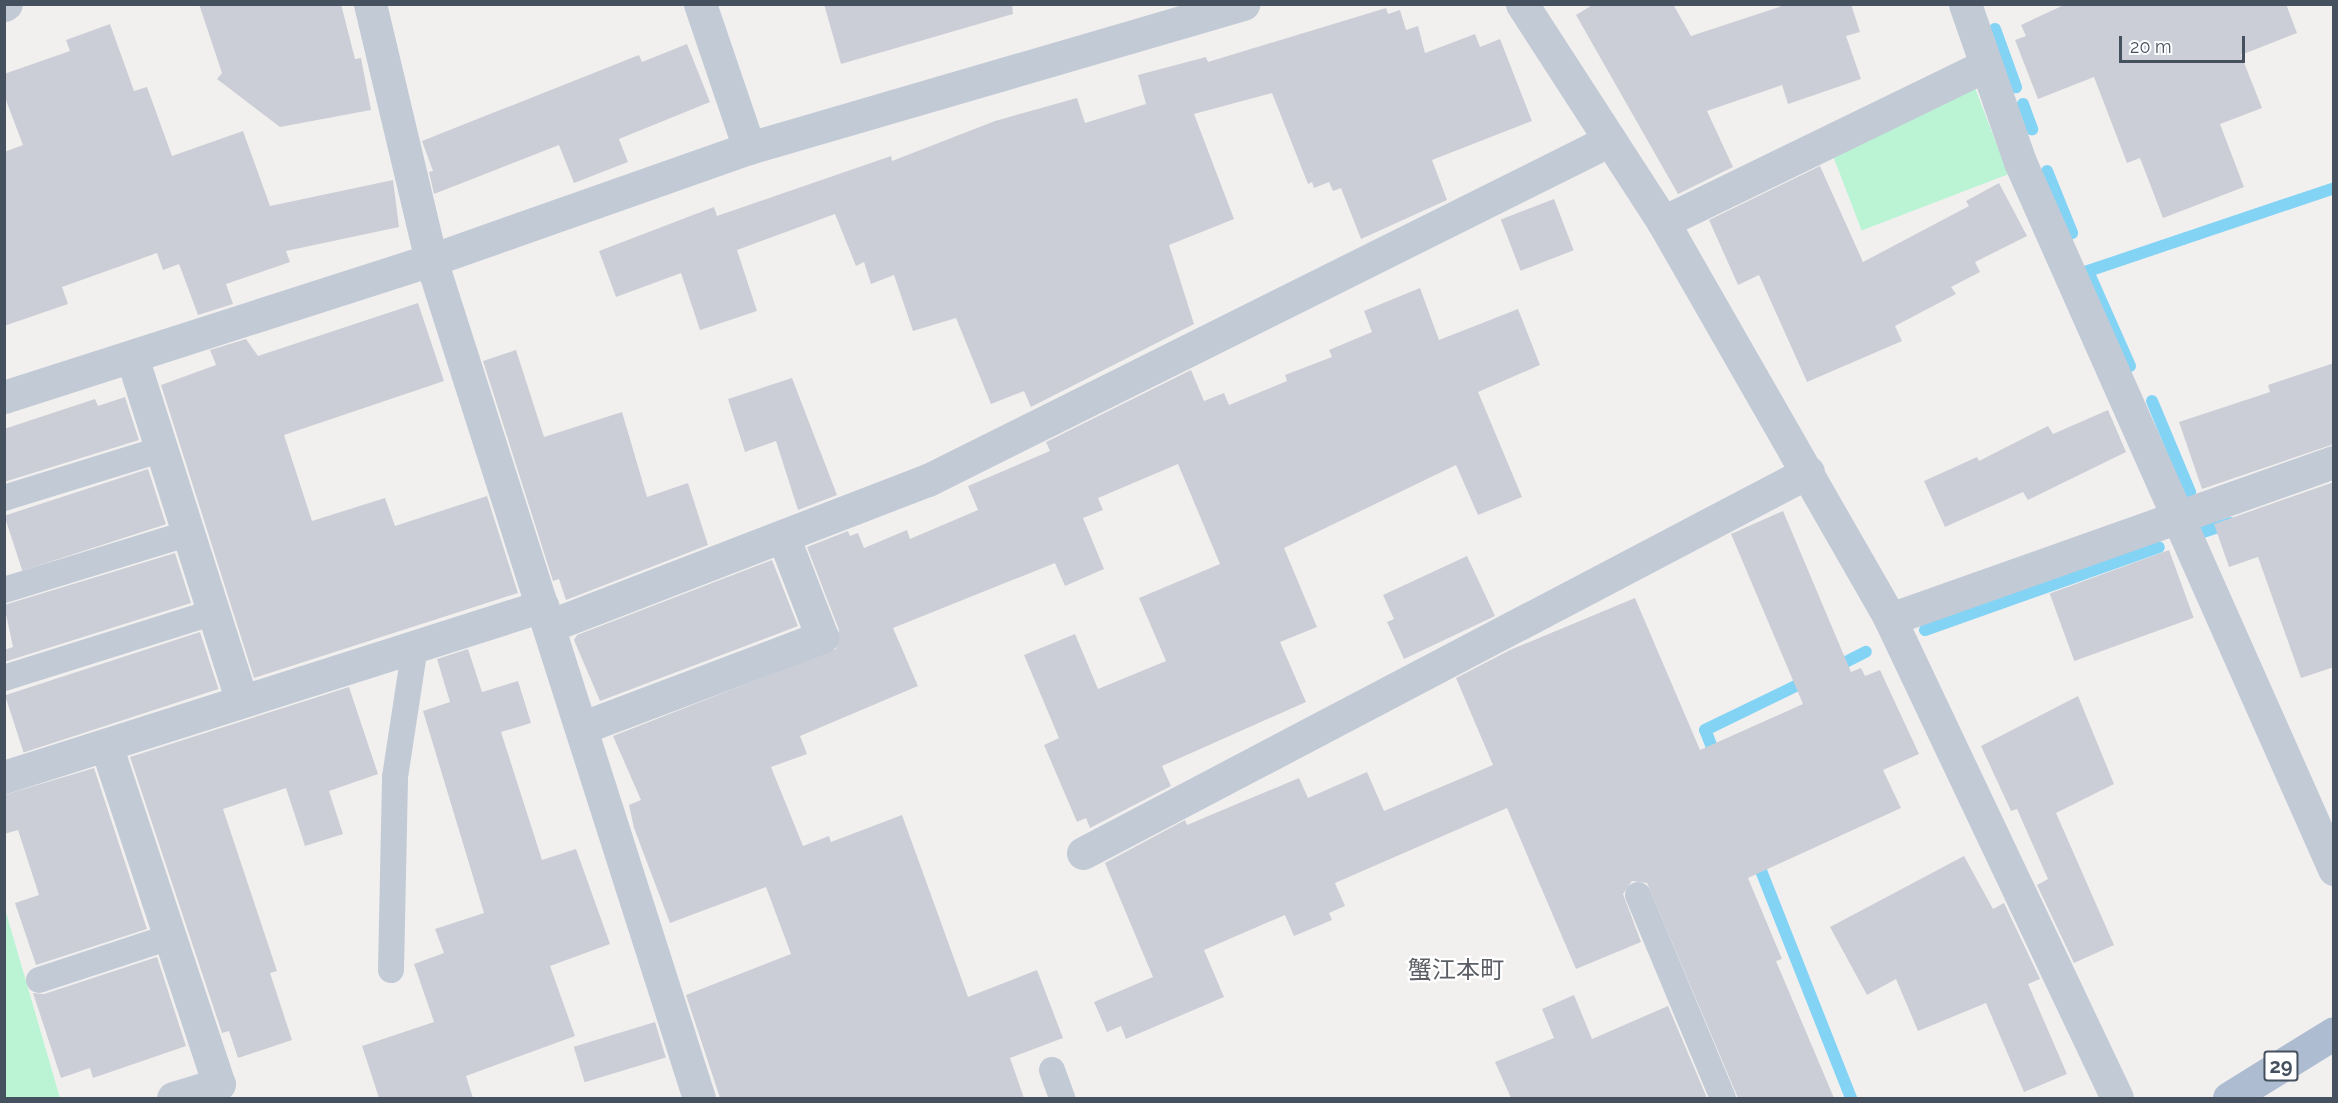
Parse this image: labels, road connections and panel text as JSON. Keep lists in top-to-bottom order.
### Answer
{
  "streets": {
    "main road": ["29"]
  },
  "districts": ["蟹江本町"],
  "scale_bar": "20 m"
}
